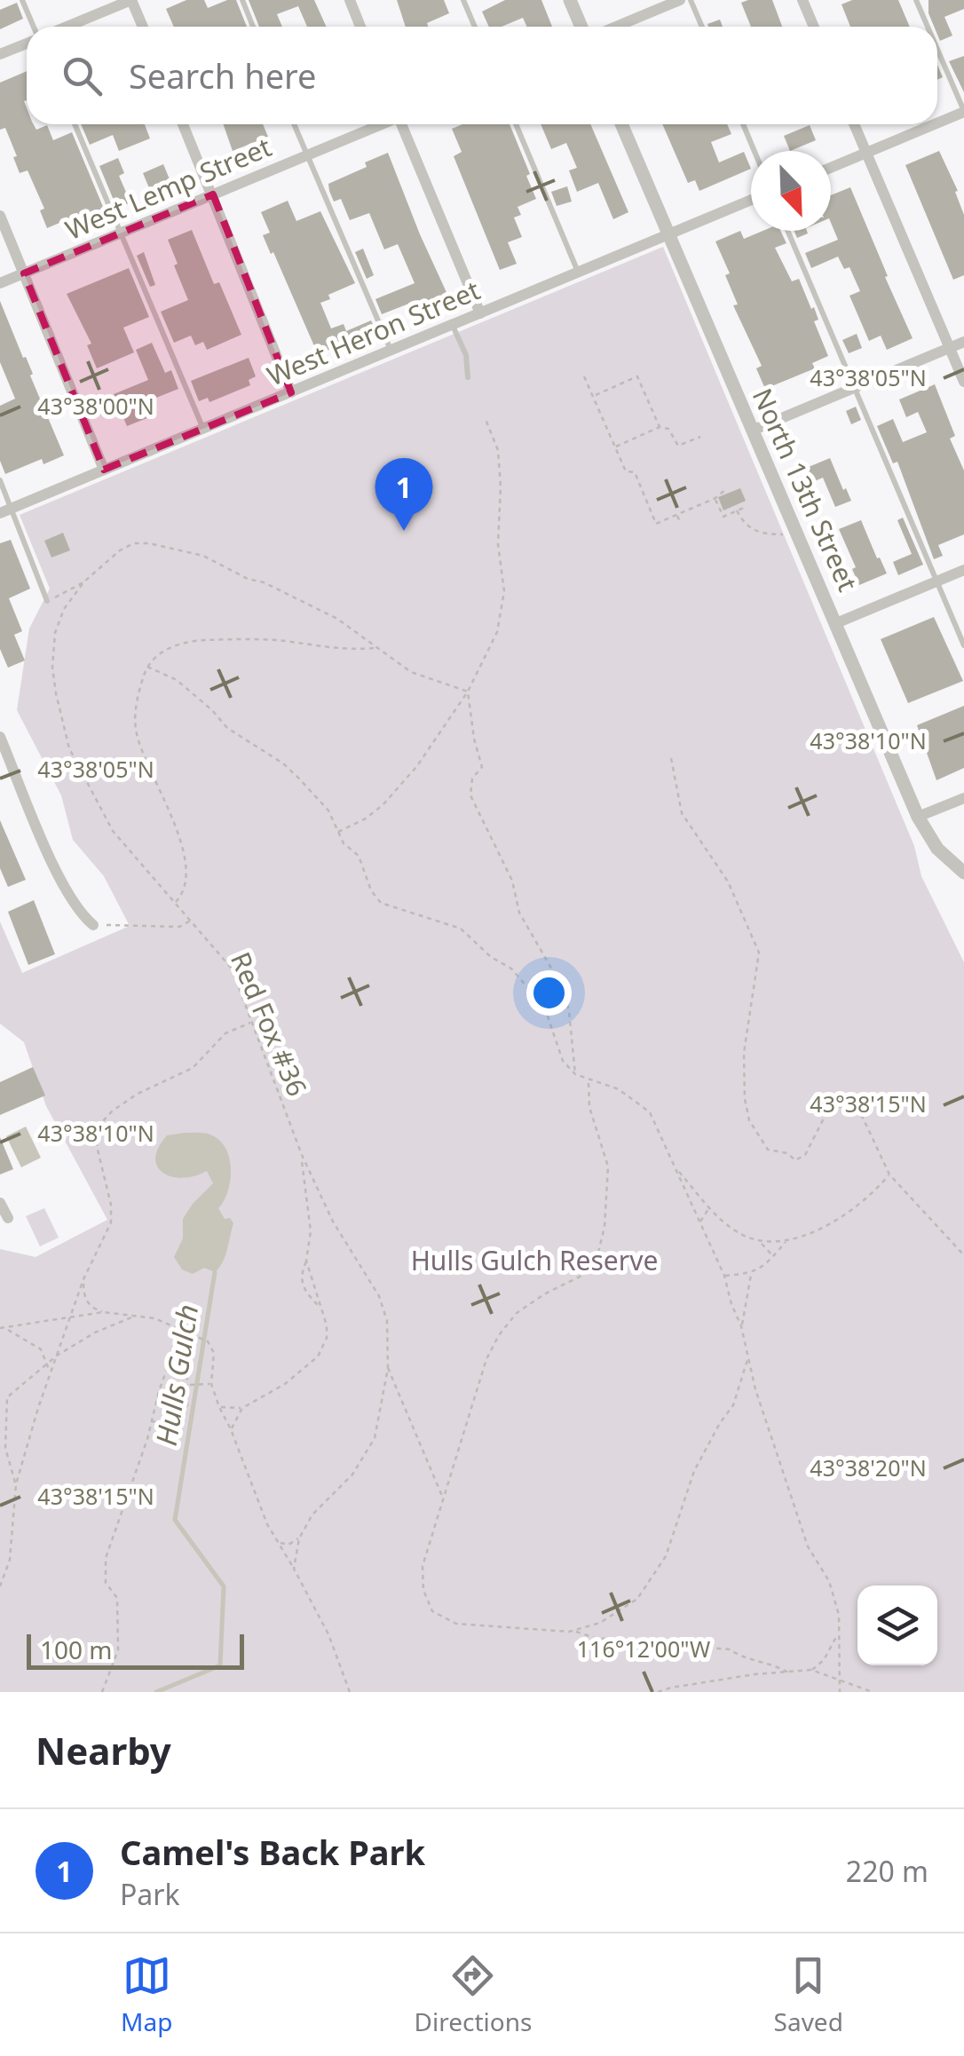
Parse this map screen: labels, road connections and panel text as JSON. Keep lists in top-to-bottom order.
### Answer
{
  "streets": {
    "street": ["West Lemp Street", "West Heron Street", "North 13th Street"],
    "path": ["Red Fox #36"]
  },
  "crossings": [
    ["West Heron Street", "North 13th Street"]
  ],
  "water": ["Hulls Gulch"],
  "parks": ["Hulls Gulch Reserve"],
  "scale_bar": "100 m",
  "north": "bottom right",
  "page": {
    "search": "Search here",
    "pins": "1",
    "scale": "100 m",
    "heading": "Nearby",
    "list": [
      {
        "mark": "1",
        "name": "Camel's Back Park",
        "note": "Park",
        "value": "220 m"
      }
    ],
    "nav": ["Map", "Directions", "Saved"]
  },
  "coordinates": [
    "43°38'05\"N",
    "43°38'00\"N",
    "43°38'10\"N",
    "43°38'15\"N",
    "43°38'20\"N",
    "116°12'00\"W"
  ]
}
